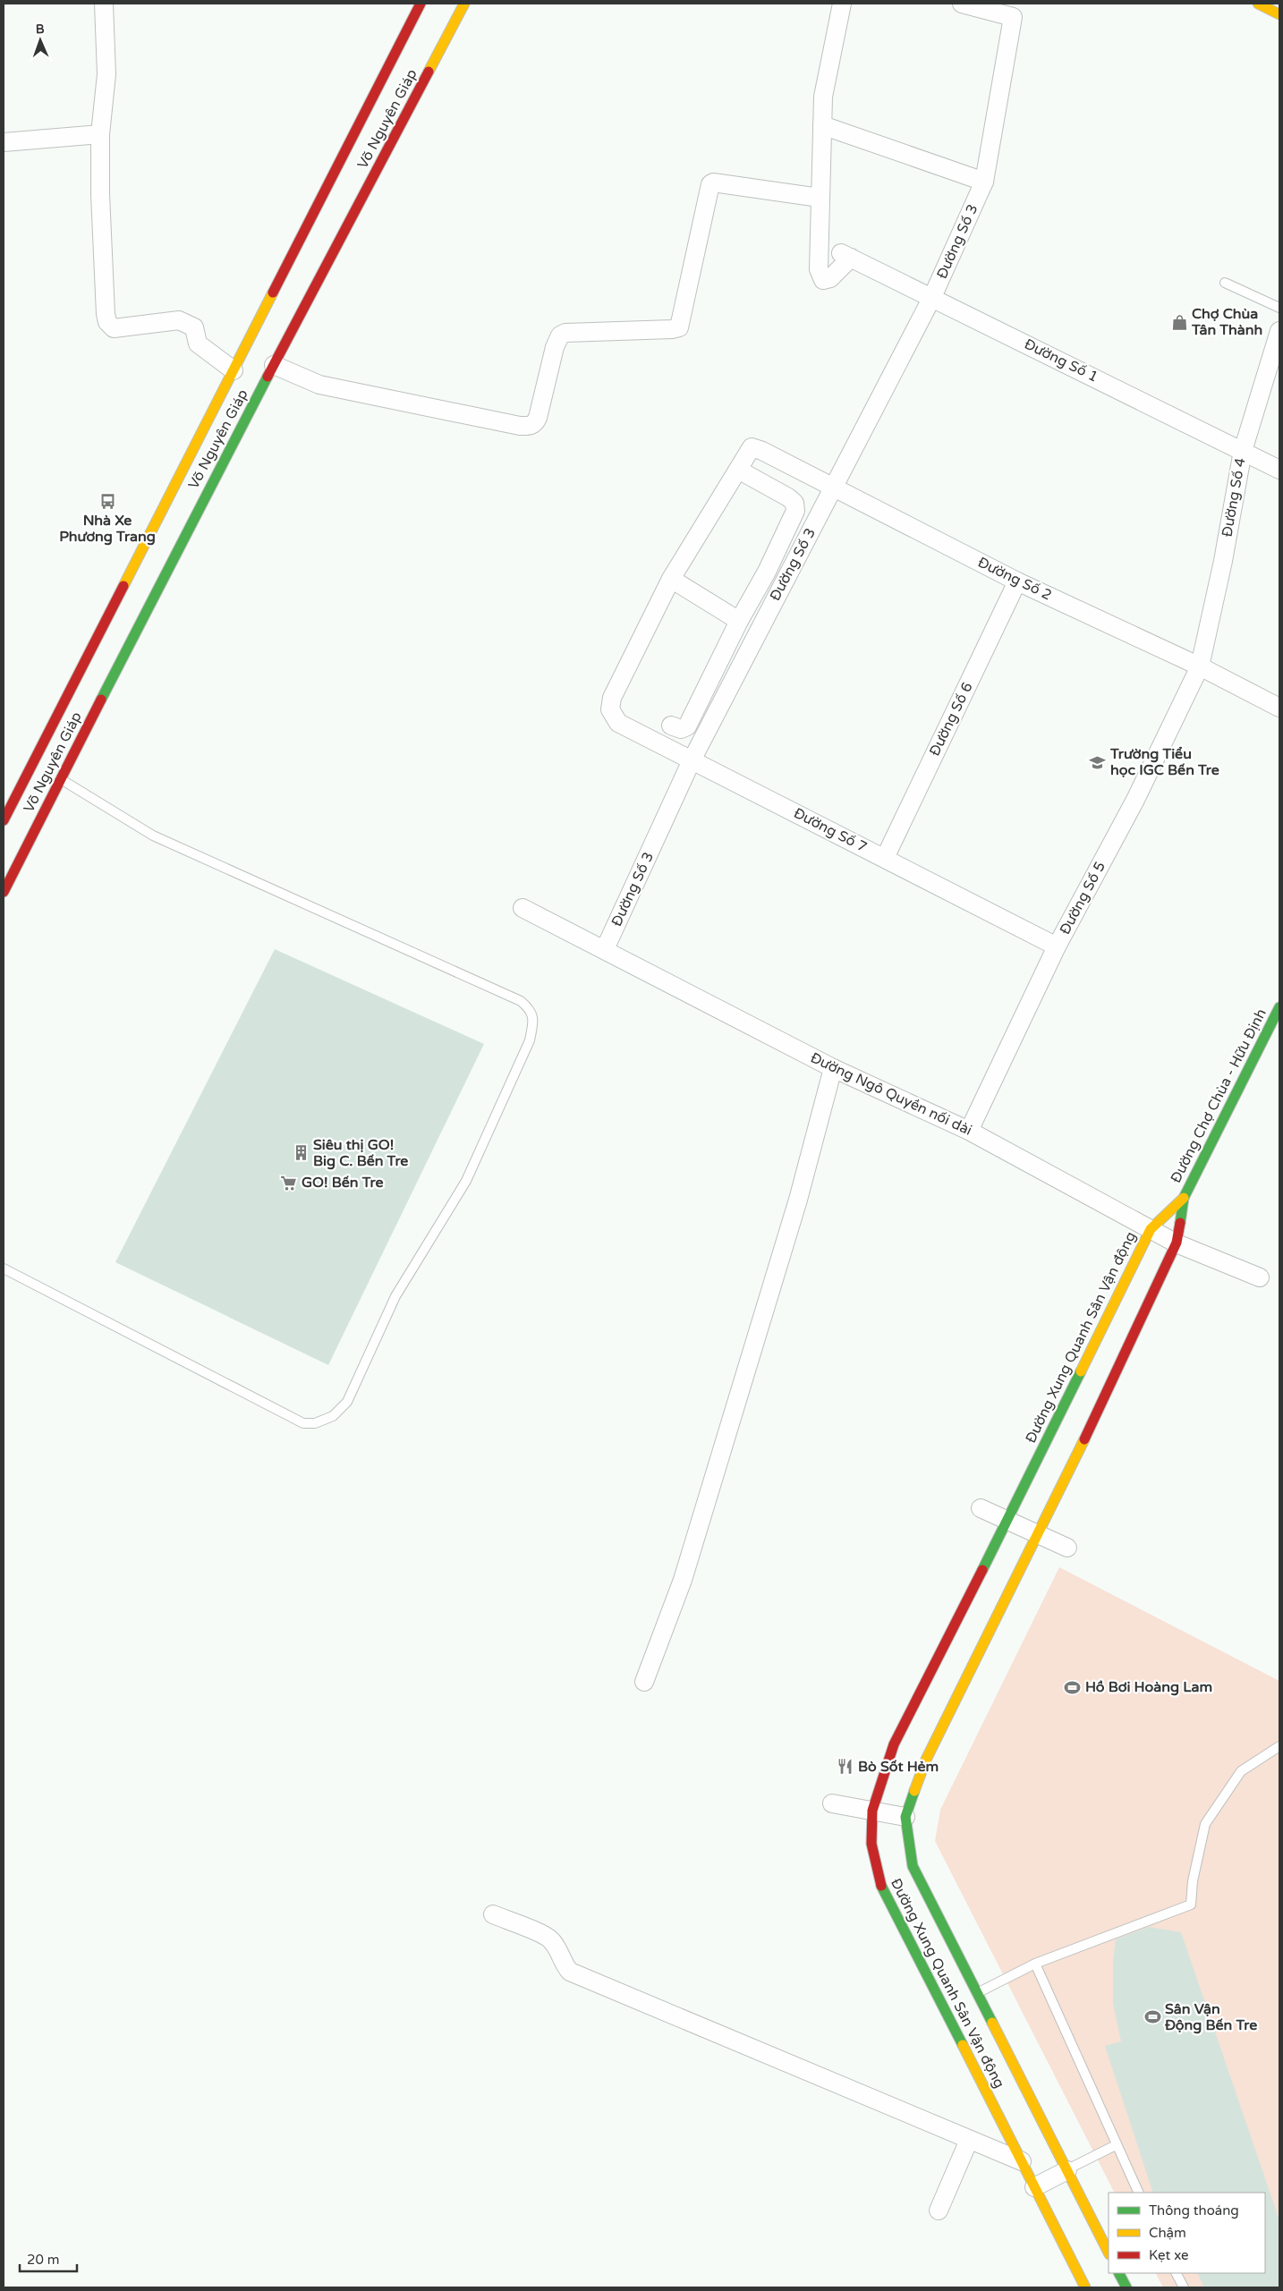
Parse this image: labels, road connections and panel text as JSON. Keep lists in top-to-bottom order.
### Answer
{
  "streets": {
    "main road": ["Võ Nguyên Giáp", "Đường Chợ Chùa - Hữu Định", "Đường Xung Quanh Sân Vận động"],
    "street": [
      "Đường Số 3",
      "Đường Số 1",
      "Đường Số 4",
      "Đường Số 2",
      "Đường Số 6",
      "Đường Số 7",
      "Đường Số 5",
      "Đường Ngô Quyền nối dài"
    ]
  },
  "crossings": [
    ["Đường Số 3", "Đường Số 1"],
    ["Đường Số 3", "Đường Số 2"],
    ["Đường Số 3", "Đường Số 7"],
    ["Đường Số 3", "Đường Ngô Quyền nối dài"],
    ["Đường Số 1", "Đường Số 4"],
    ["Đường Số 4", "Đường Số 2"],
    ["Đường Số 4", "Đường Số 5"],
    ["Đường Số 2", "Đường Số 6"],
    ["Đường Số 2", "Đường Số 5"],
    ["Đường Số 6", "Đường Số 7"],
    ["Đường Số 7", "Đường Số 5"],
    ["Đường Số 5", "Đường Ngô Quyền nối dài"],
    ["Đường Ngô Quyền nối dài", "Đường Xung Quanh Sân Vận động"],
    ["Đường Chợ Chùa - Hữu Định", "Đường Xung Quanh Sân Vận động"]
  ],
  "places": {
    "shop": ["Chợ Chùa Tân Thành"],
    "bus stop": ["Nhà Xe Phương Trang"],
    "school or university": ["Trường Tiểu học IGC Bến Tre"],
    "building": ["Siêu thị GO! Big C. Bến Tre"],
    "supermarket": ["GO! Bến Tre"],
    "sports": ["Hồ Bơi Hoàng Lam", "Sân Vận Động Bến Tre"],
    "restaurant": ["Bò Sốt Hẻm"]
  },
  "legend": ["Thông thoáng", "Chậm", "Kẹt xe"],
  "scale_bar": "20 m",
  "north": "top"
}
